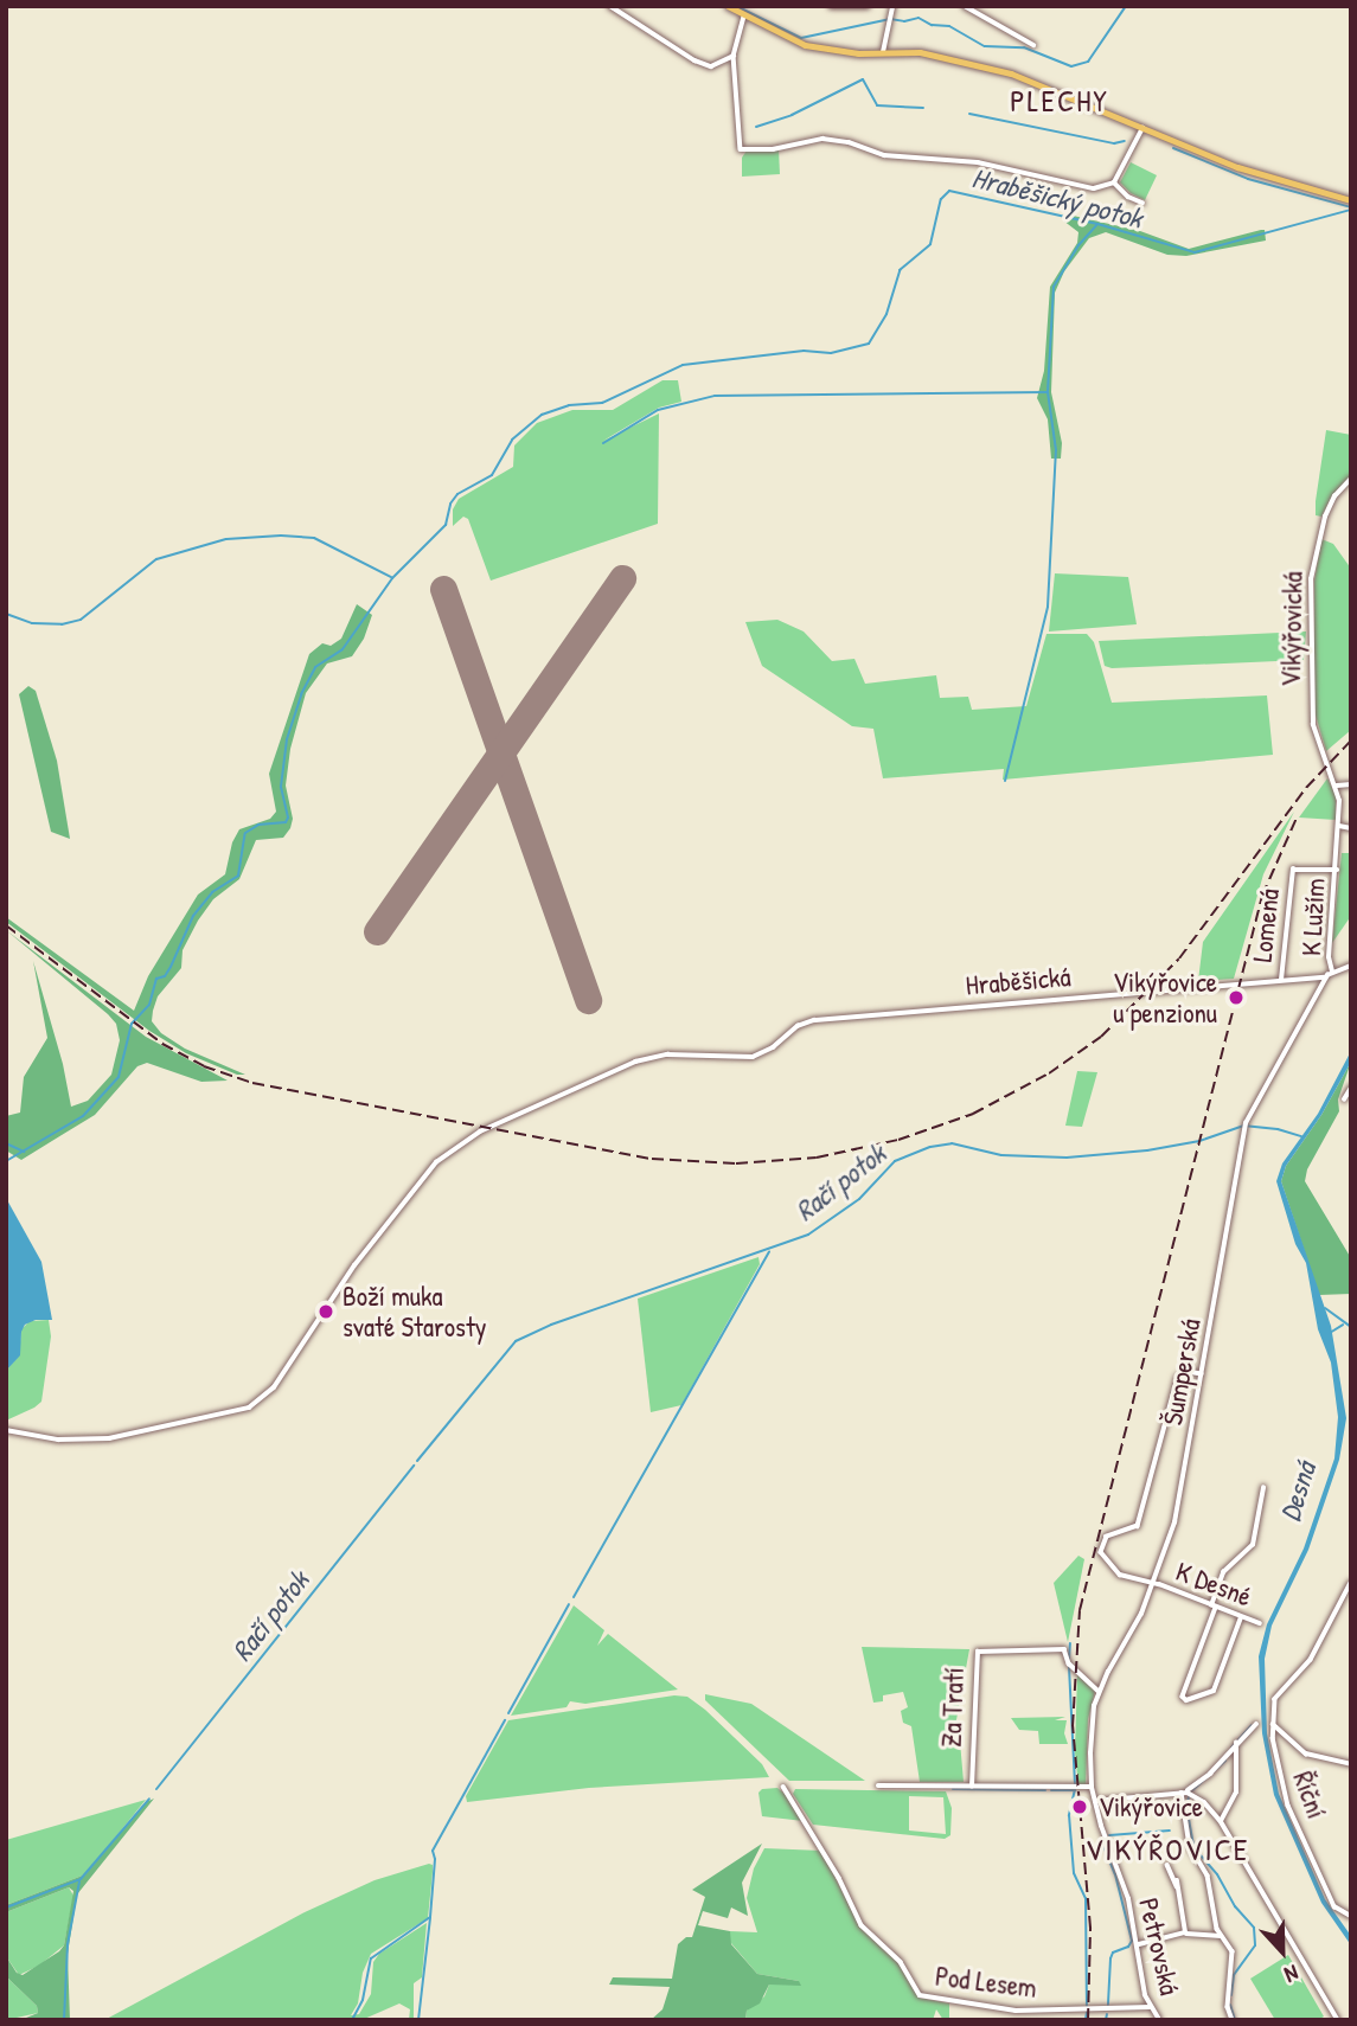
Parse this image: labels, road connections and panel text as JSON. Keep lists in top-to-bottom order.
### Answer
{
  "streets": {
    "street": [
      "Vikýřovická",
      "K Lužím",
      "Lomená",
      "Hraběšická",
      "Šumperská",
      "K Desné",
      "Za Tratí",
      "Říční",
      "Petrovská",
      "Pod Lesem"
    ]
  },
  "crossings": [
    ["Vikýřovická", "K Lužím"],
    ["Vikýřovická", "Lomená"],
    ["K Lužím", "Lomená"],
    ["K Lužím", "Šumperská"],
    ["Lomená", "Hraběšická"],
    ["Hraběšická", "Šumperská"],
    ["Šumperská", "K Desné"],
    ["Šumperská", "Za Tratí"],
    ["Šumperská", "Petrovská"],
    ["Za Tratí", "Petrovská"],
    ["Petrovská", "Pod Lesem"]
  ],
  "districts": ["PLECHY", "VIKÝŘOVICE"],
  "water": ["Hraběšický potok", "Račí potok", "Desná"],
  "places": ["Vikýřovice u penzionu", "Boží muka svaté Starosty", "Vikýřovice"],
  "north": "bottom"
}
